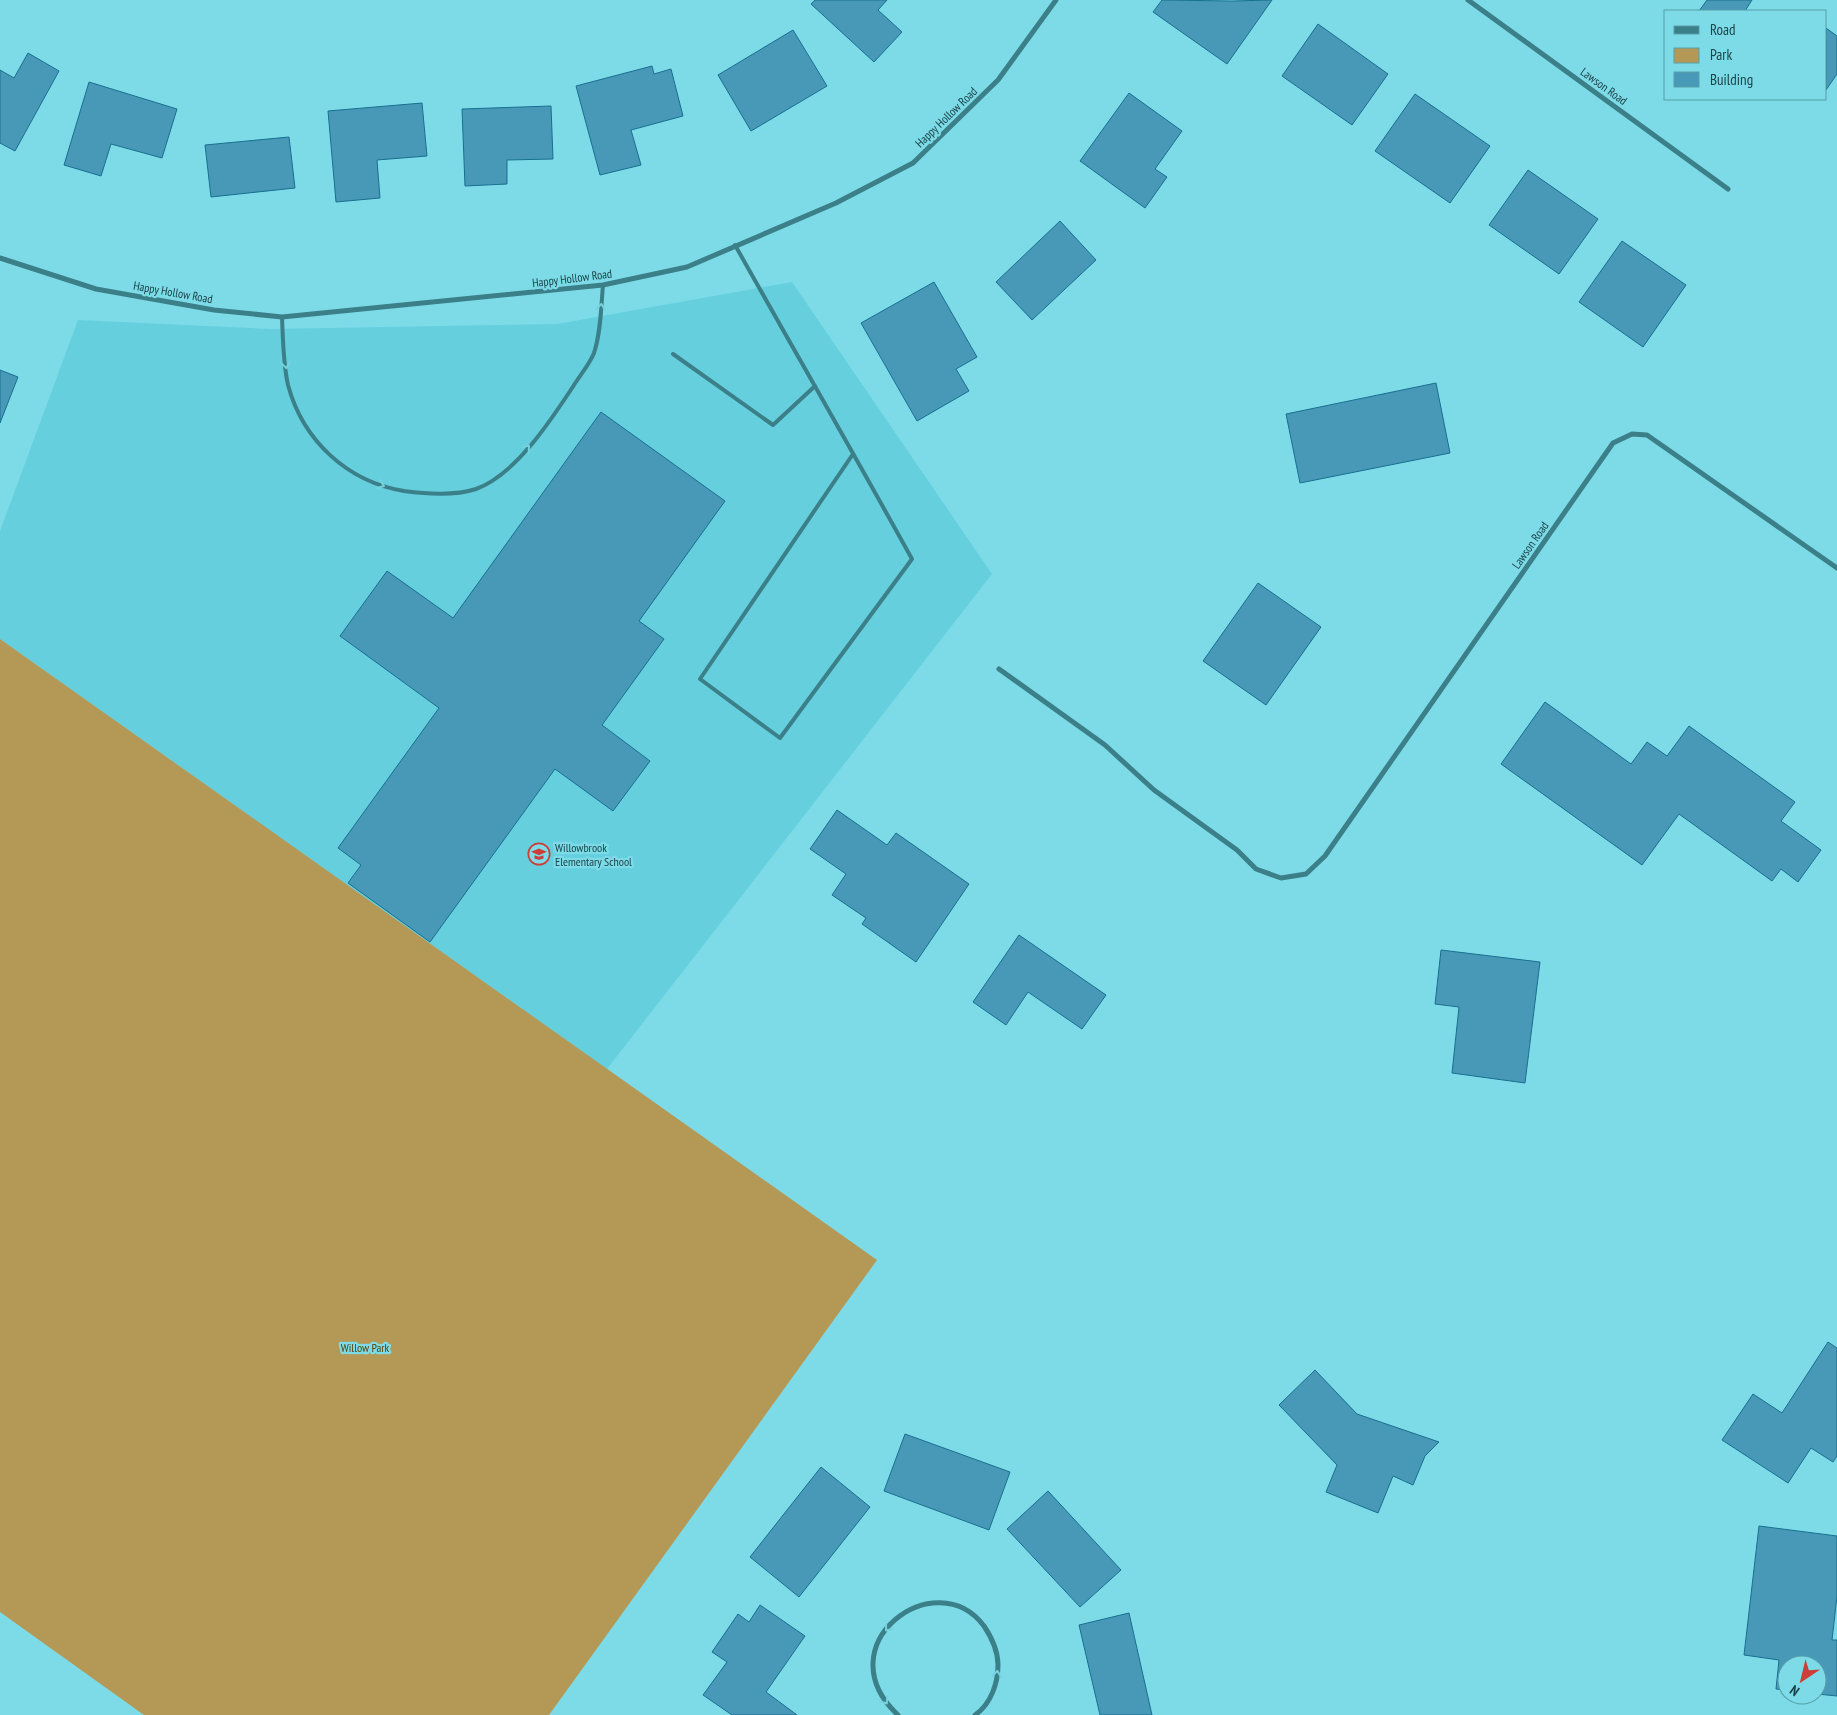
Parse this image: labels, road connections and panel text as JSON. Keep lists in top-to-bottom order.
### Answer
{
  "streets": {
    "street": ["Lawson Road", "Happy Hollow Road"]
  },
  "parks": ["Willow Park"],
  "places": {
    "school or university": ["Willowbrook Elementary School"]
  },
  "legend": ["Road", "Park", "Building"],
  "north": "bottom left"
}
